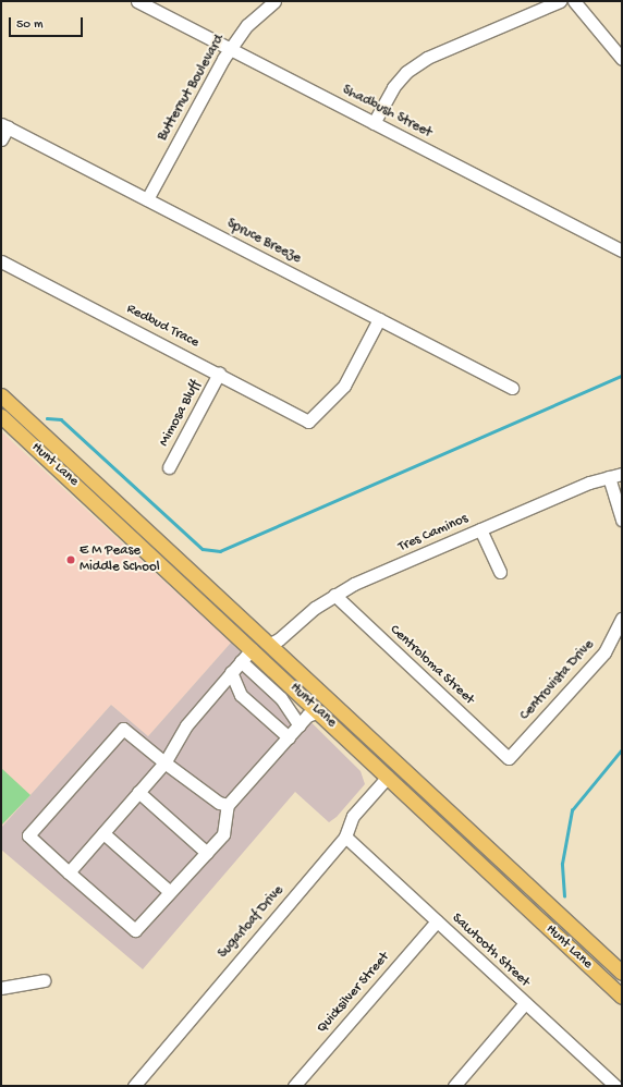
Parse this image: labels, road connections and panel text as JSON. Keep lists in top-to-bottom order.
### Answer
{
  "streets": {
    "main road": ["Hunt Lane"],
    "street": [
      "Butternut Boulevard",
      "Shadbush Street",
      "Spruce Breeze",
      "Redbud Trace",
      "Mimosa Bluff",
      "Tres Caminos",
      "Centroloma Street",
      "Centrovista Drive",
      "Sugarloaf Drive",
      "Sawtooth Street",
      "Quicksilver Street"
    ]
  },
  "crossings": [
    ["Butternut Boulevard", "Shadbush Street"],
    ["Butternut Boulevard", "Spruce Breeze"],
    ["Spruce Breeze", "Redbud Trace"],
    ["Redbud Trace", "Mimosa Bluff"],
    ["Hunt Lane", "Tres Caminos"],
    ["Hunt Lane", "Sugarloaf Drive"],
    ["Tres Caminos", "Centroloma Street"],
    ["Centroloma Street", "Centrovista Drive"],
    ["Sugarloaf Drive", "Sawtooth Street"],
    ["Sawtooth Street", "Quicksilver Street"]
  ],
  "places": ["E M Pease Middle School"],
  "scale_bar": "50 m"
}
